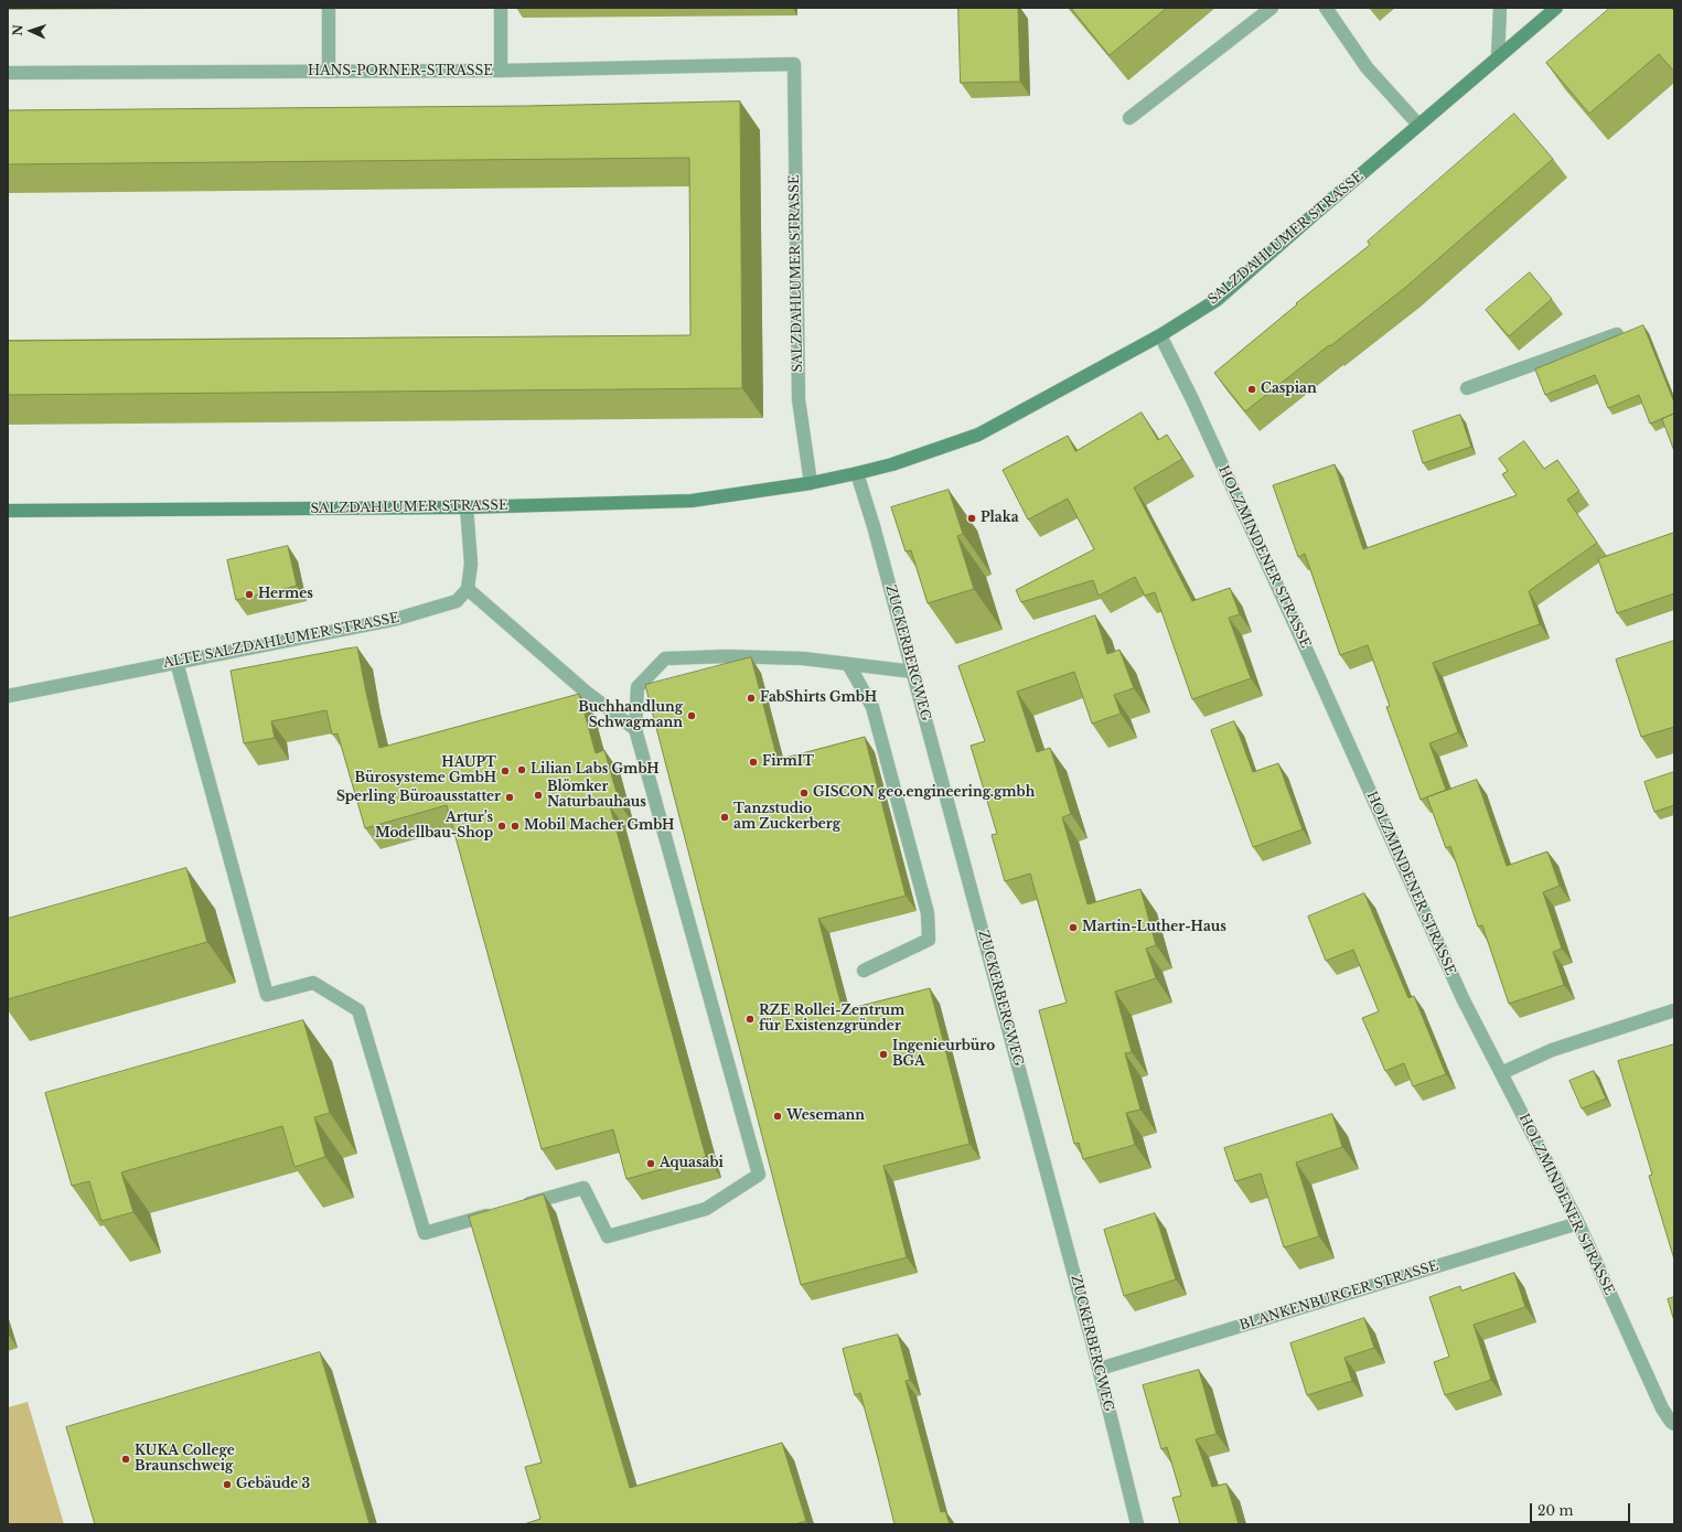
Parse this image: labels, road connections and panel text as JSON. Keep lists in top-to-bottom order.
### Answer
{
  "streets": {
    "main road": ["SALZDAHLUMER STRASSE"],
    "street": [
      "HANS-PORNER-STRASSE",
      "HOLZMINDENER STRASSE",
      "ALTE SALZDAHLUMER STRASSE",
      "ZUCKERBERGWEG",
      "BLANKENBURGER STRASSE"
    ]
  },
  "crossings": [
    ["HANS-PORNER-STRASSE", "SALZDAHLUMER STRASSE"],
    ["SALZDAHLUMER STRASSE", "HOLZMINDENER STRASSE"],
    ["SALZDAHLUMER STRASSE", "ZUCKERBERGWEG"],
    ["HOLZMINDENER STRASSE", "BLANKENBURGER STRASSE"],
    ["ZUCKERBERGWEG", "BLANKENBURGER STRASSE"]
  ],
  "places": [
    "Caspian",
    "Plaka",
    "Hermes",
    "FabShirts GmbH",
    "Buchhandlung Schwagmann",
    "FirmIT",
    "Lilian Labs GmbH",
    "HAUPT Bürosysteme GmbH",
    "GISCON geo.engineering.gmbh",
    "Blömker Naturbauhaus",
    "Sperling Büroausstatter",
    "Tanzstudio am Zuckerberg",
    "Artur’s Modellbau-Shop",
    "Mobil Macher GmbH",
    "Martin-Luther-Haus",
    "RZE Rollei-Zentrum für Existenzgründer",
    "Ingenieurbüro BGA",
    "Wesemann",
    "Aquasabi",
    "KUKA College Braunschweig",
    "Gebäude 3"
  ],
  "scale_bar": "20 m",
  "north": "left"
}
